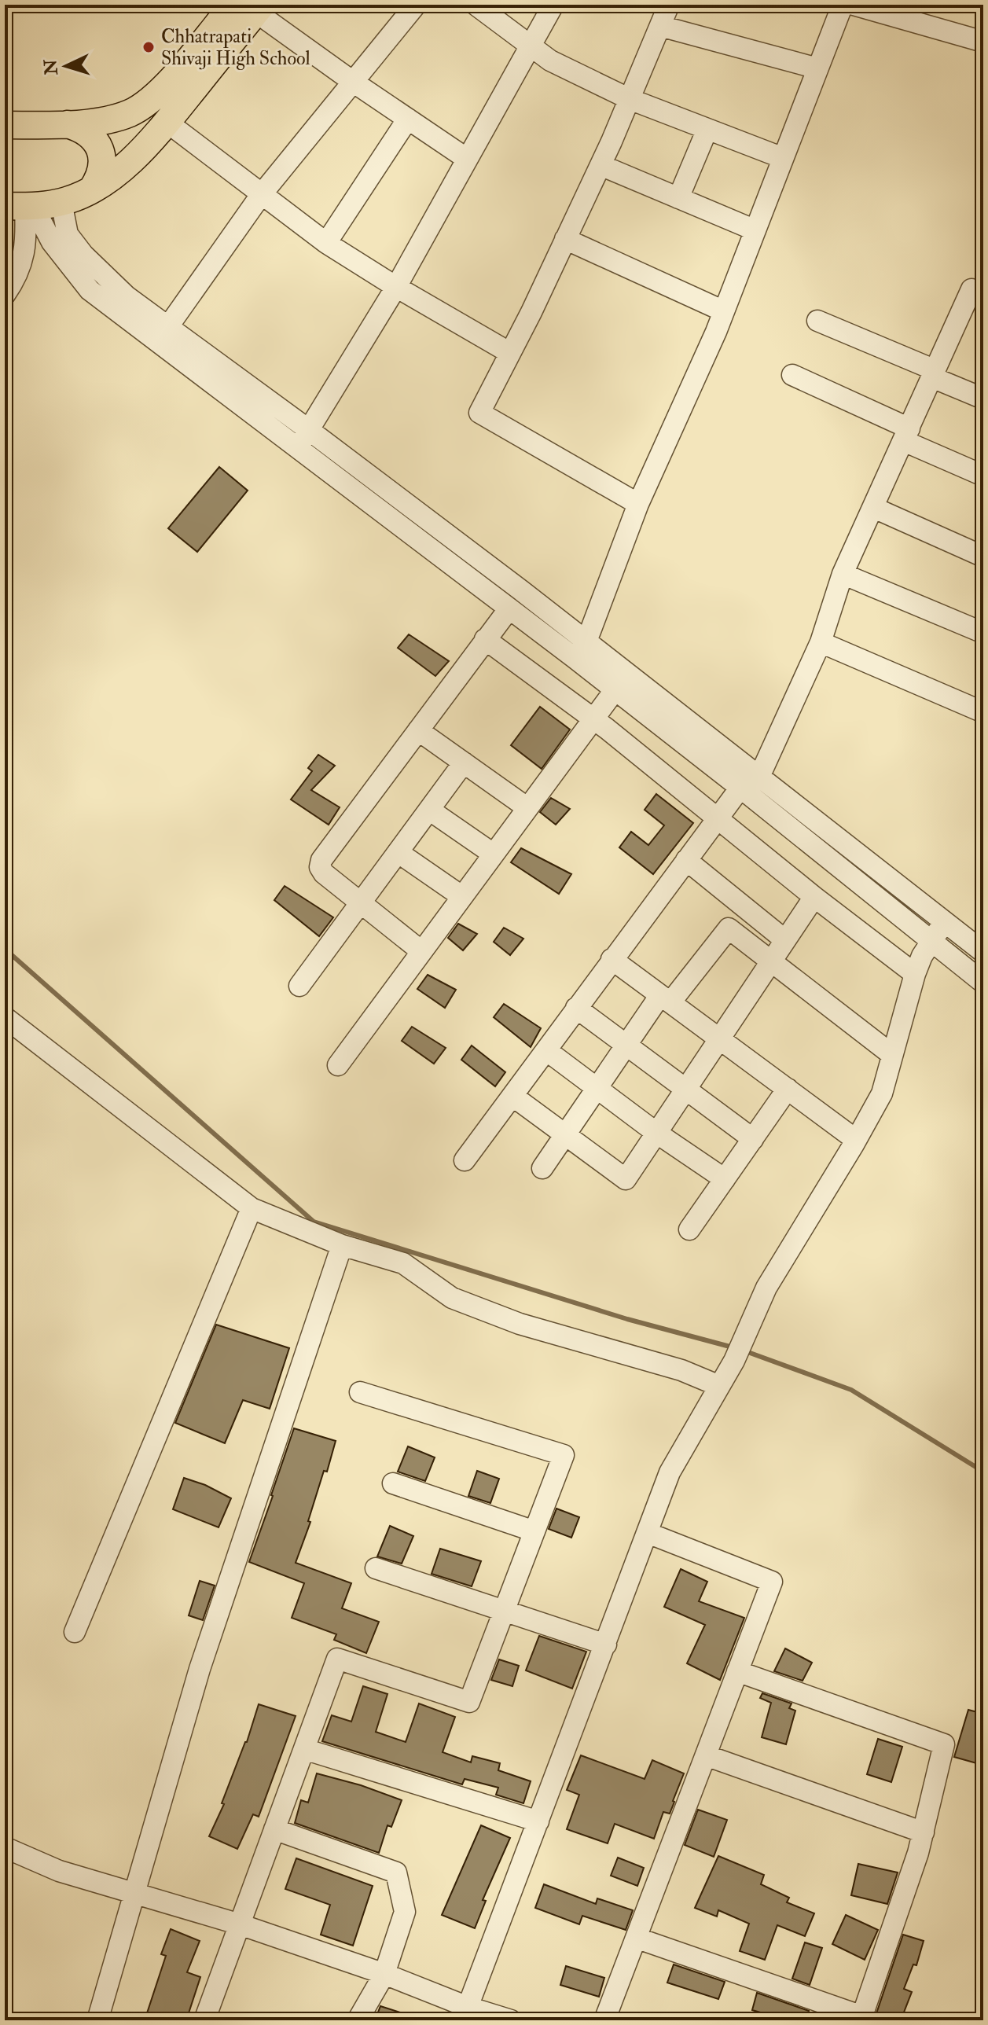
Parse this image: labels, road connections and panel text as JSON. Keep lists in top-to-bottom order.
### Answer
{
  "places": ["Chhatrapati Shivaji High School"],
  "north": "left"
}
